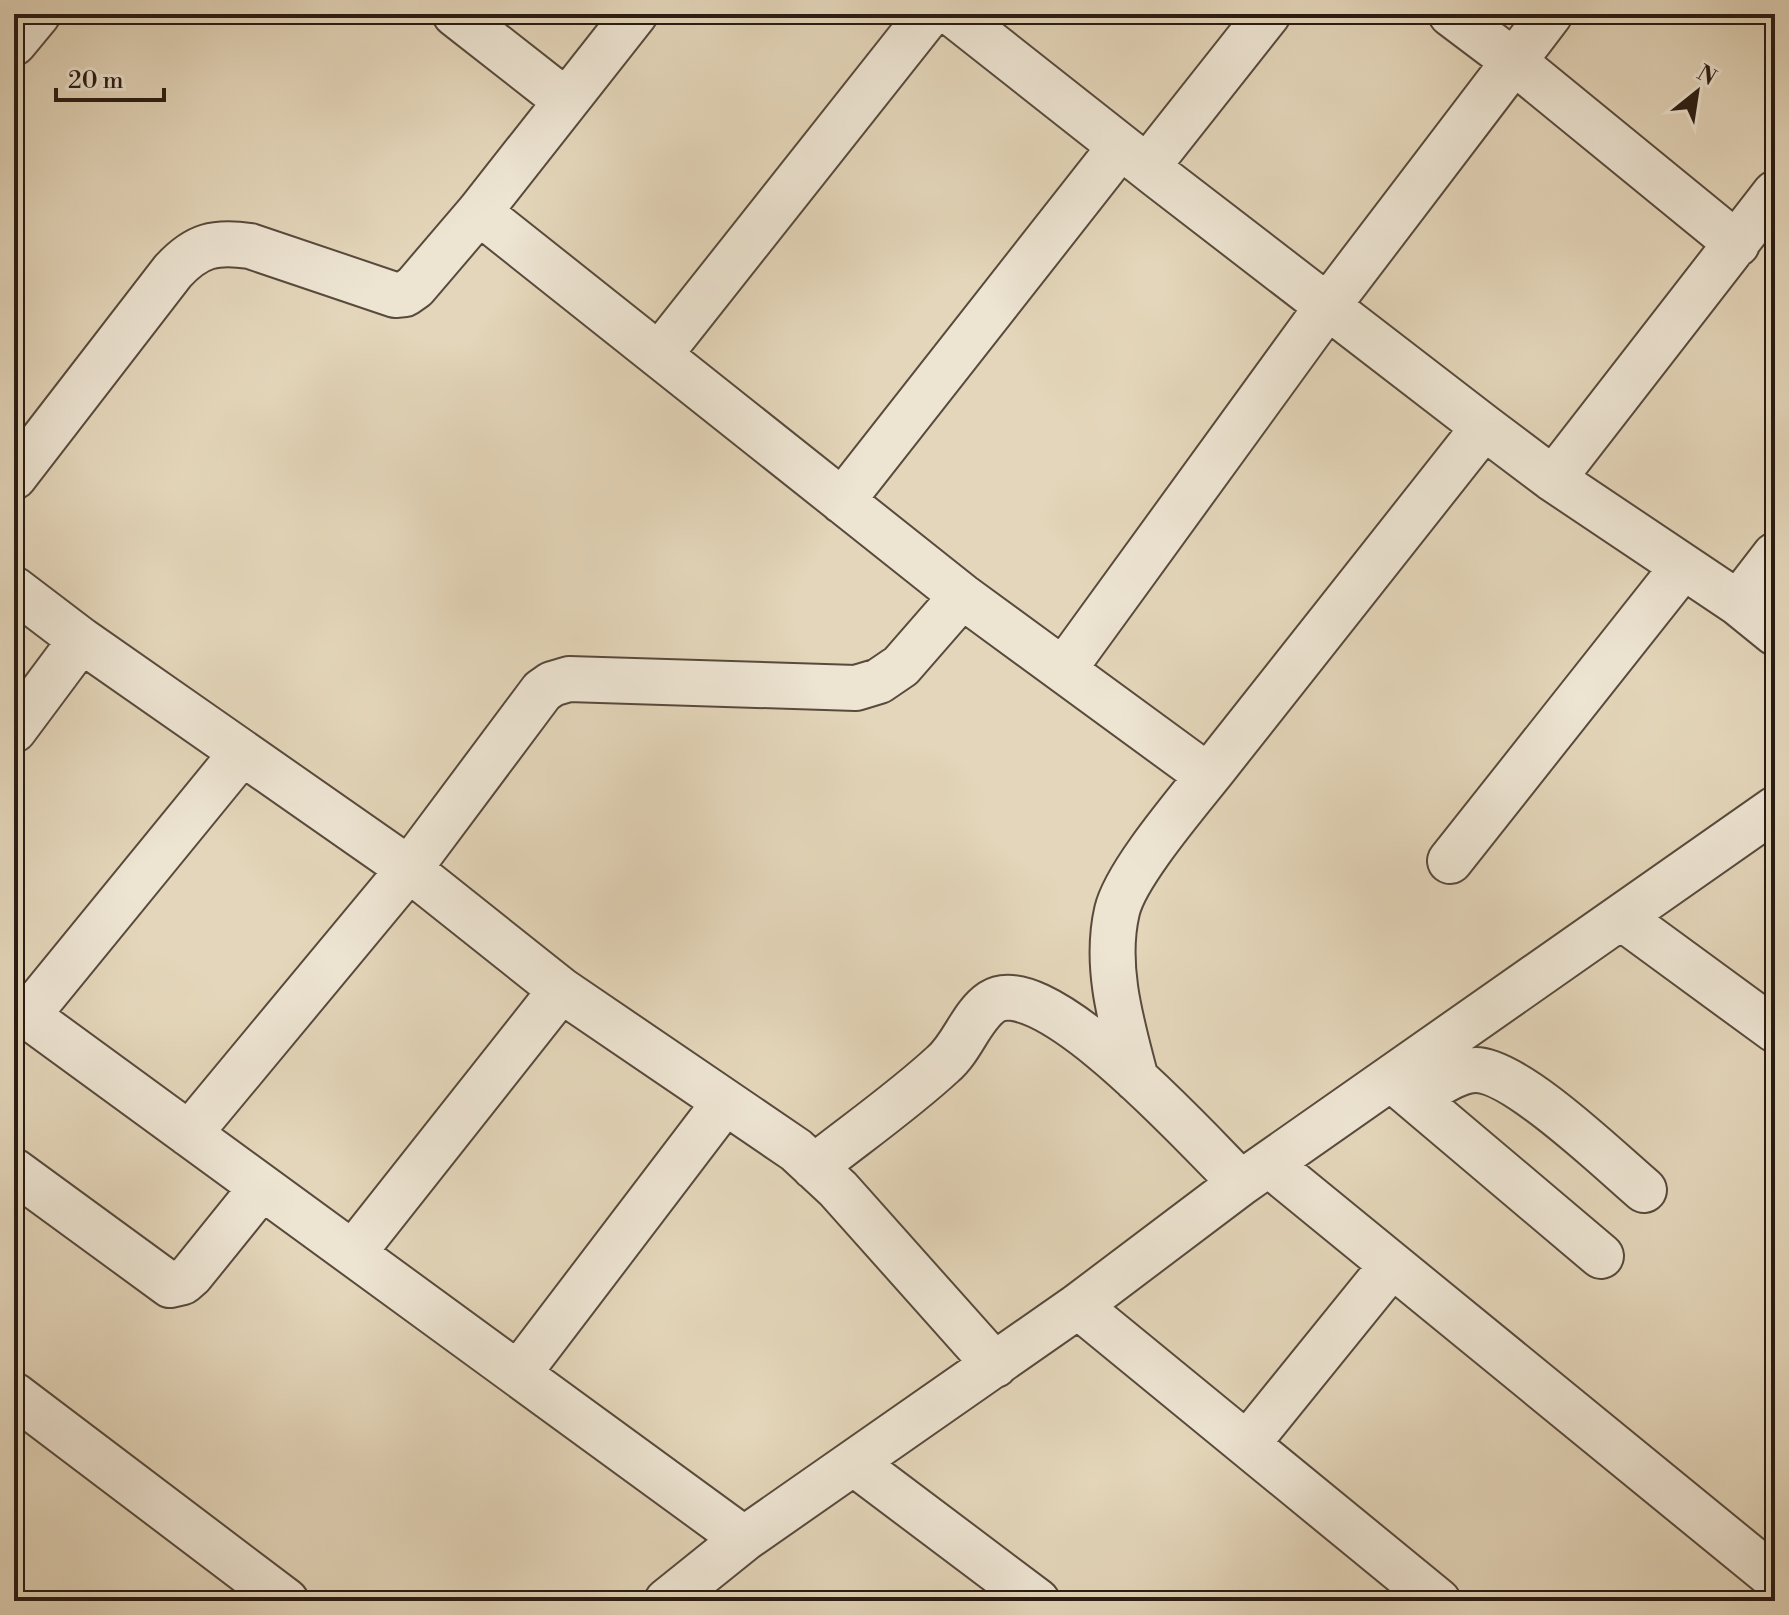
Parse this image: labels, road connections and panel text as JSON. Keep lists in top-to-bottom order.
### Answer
{
  "scale_bar": "20 m",
  "north": "top right"
}
